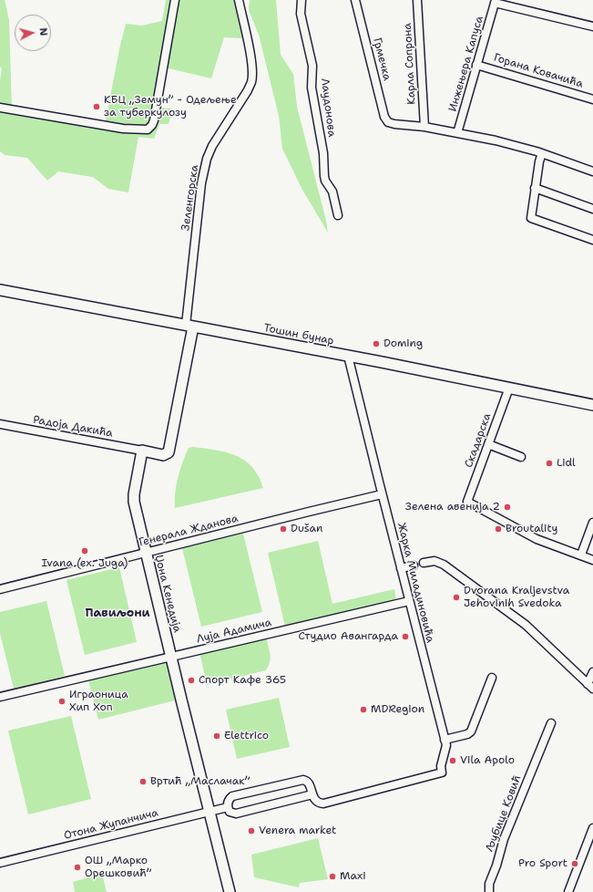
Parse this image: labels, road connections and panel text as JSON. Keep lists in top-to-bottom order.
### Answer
{
  "streets": {
    "street": [
      "Грмечка",
      "Карла Сопрона",
      "Инжењера Капуса",
      "Горана Ковачића",
      "Лаудонова",
      "Зеленгорска",
      "Тошин бунар",
      "Радоја Дакића",
      "Скадарска",
      "Генерала Жданова",
      "Жарка Миладиновића",
      "Џона Кенедија",
      "Луја Адамича",
      "Љубице Ковић",
      "Отона Жупанчича"
    ]
  },
  "crossings": [
    ["Грмечка", "Карла Сопрона"],
    ["Инжењера Капуса", "Горана Ковачића"],
    ["Зеленгорска", "Тошин бунар"],
    ["Тошин бунар", "Скадарска"],
    ["Тошин бунар", "Жарка Миладиновића"],
    ["Радоја Дакића", "Џона Кенедија"],
    ["Генерала Жданова", "Жарка Миладиновића"],
    ["Генерала Жданова", "Џона Кенедија"],
    ["Жарка Миладиновића", "Луја Адамича"],
    ["Џона Кенедија", "Луја Адамича"],
    ["Џона Кенедија", "Отона Жупанчича"]
  ],
  "districts": ["Павиљони"],
  "places": [
    "КБЦ „Земун” - Одељење за туберкулозу",
    "Doming",
    "Lidl",
    "Зелена авенија 2",
    "Dušan",
    "Broutality",
    "Ivana (ex. Juga)",
    "Dvorana Kraljevstva Jehovinih Svedoka",
    "Студио Авангарда",
    "Спорт Кафе 365",
    "Играоница Хип Хоп",
    "MDRegion",
    "Elettrico",
    "Vila Apolo",
    "Вртић „Маслачак”",
    "Venera market",
    "Pro Sport",
    "ОШ „Марко Орешковић”",
    "Maxi"
  ],
  "north": "right"
}
